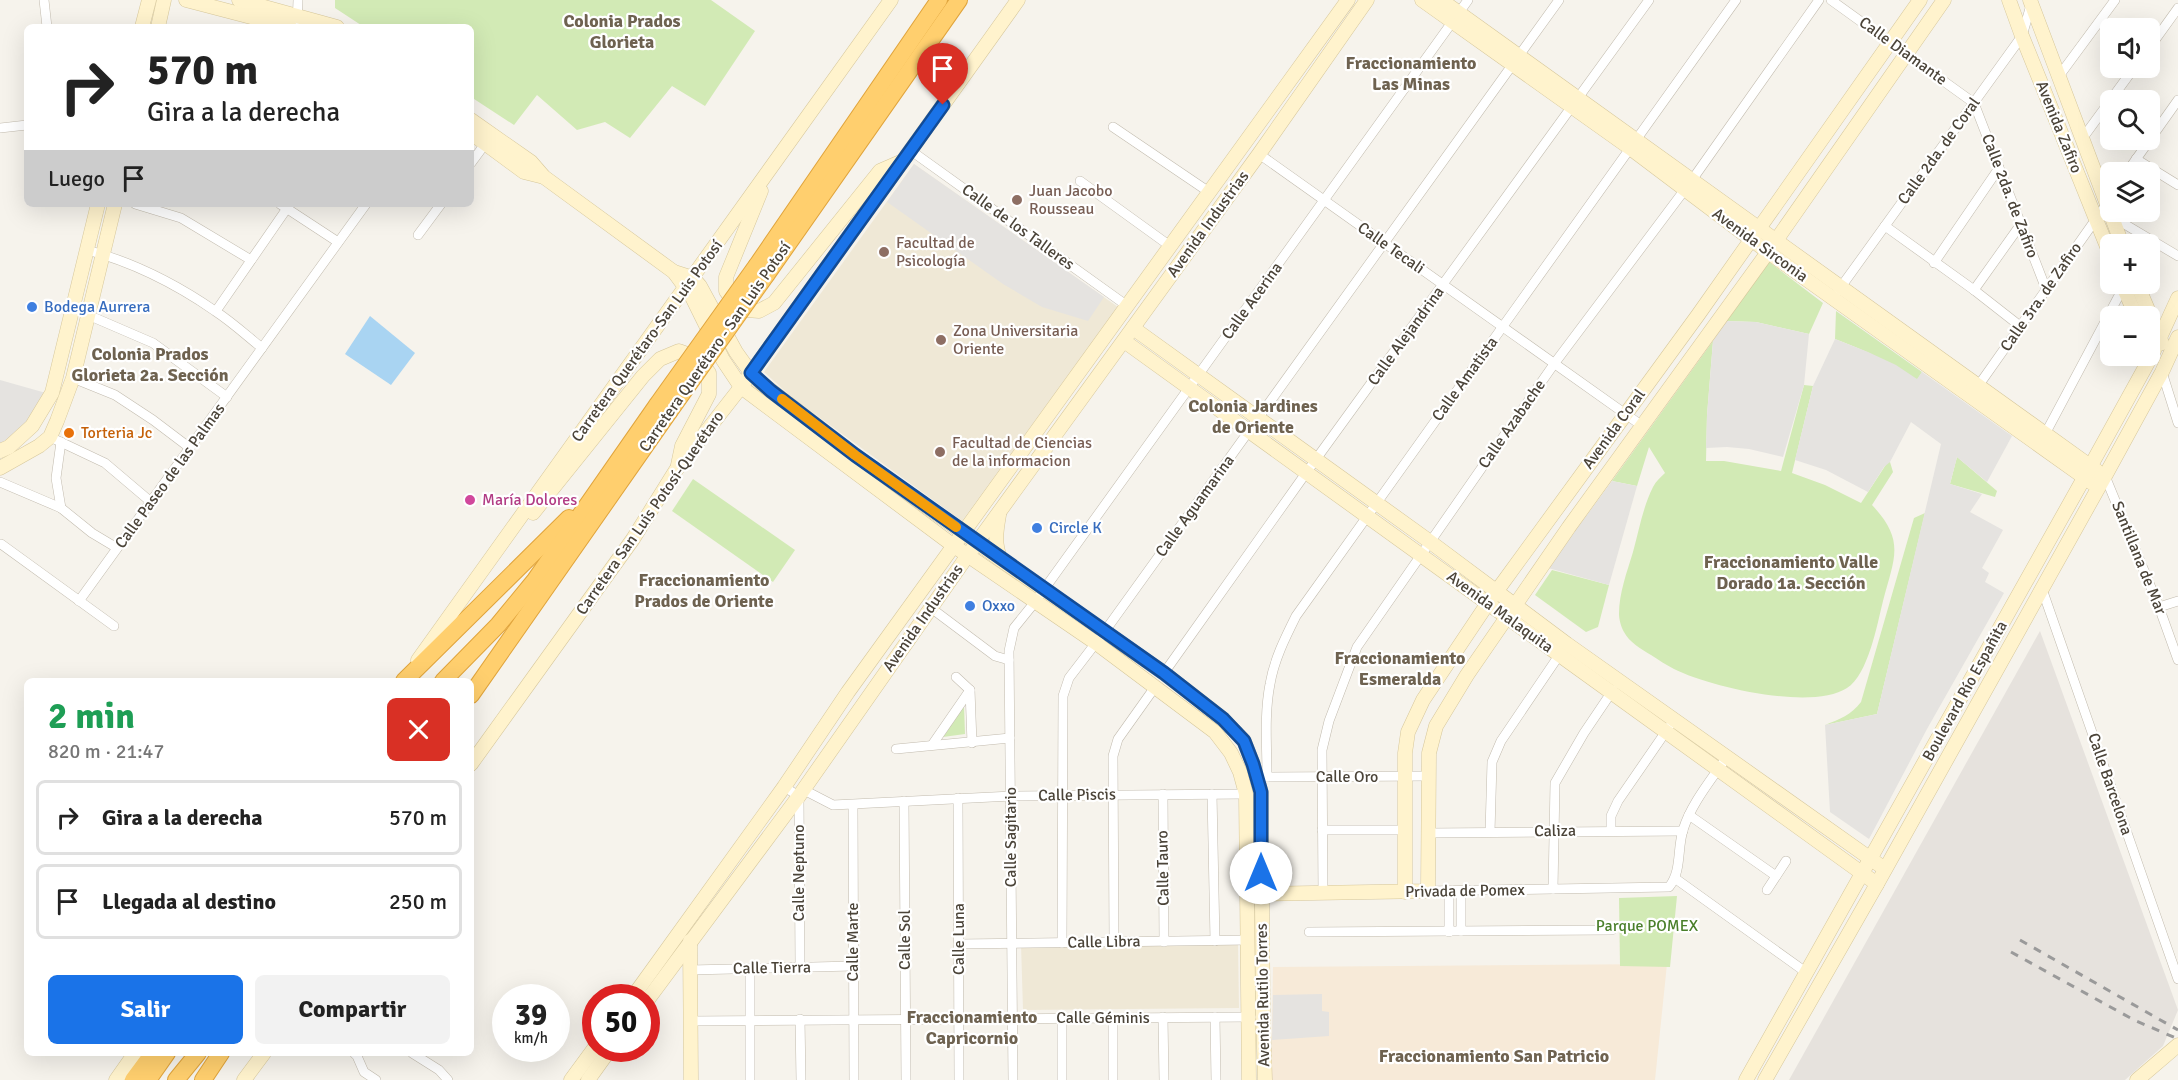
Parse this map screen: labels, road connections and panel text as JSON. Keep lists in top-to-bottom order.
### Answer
{
  "streets": {
    "highway": ["Carretera Querétaro - San Luis Potosí"],
    "main road": [
      "Avenida Zafiro",
      "Avenida Industrias",
      "Avenida Sirconia",
      "Carretera Querétaro-San Luis Potosí",
      "Avenida Coral",
      "Carretera San Luis Potosí-Querétaro",
      "Avenida Malaquita",
      "Boulevard Río Españita",
      "Privada de Pomex",
      "Avenida Rutilo Torres"
    ],
    "street": [
      "Calle Diamante",
      "Calle 2da. de Coral",
      "Calle 2da. de Zafiro",
      "Calle de los Talleres",
      "Calle Tecali",
      "Calle 3ra. de Zafiro",
      "Calle Acerina",
      "Calle Alejandrina",
      "Calle Amatista",
      "Calle Azabache",
      "Calle Paseo de las Palmas",
      "Calle Aguamarina",
      "Santillana de Mar",
      "Calle Oro",
      "Calle Barcelona",
      "Calle Piscis",
      "Caliza",
      "Calle Sagitario",
      "Calle Tauro",
      "Calle Neptuno",
      "Calle Luna",
      "Calle Sol",
      "Calle Marte",
      "Calle Libra",
      "Calle Tierra",
      "Calle Géminis"
    ]
  },
  "crossings": [
    ["Calle Diamante", "Calle 2da. de Coral"],
    ["Calle Diamante", "Calle 2da. de Zafiro"],
    ["Calle Diamante", "Avenida Coral"],
    ["Avenida Zafiro", "Calle 2da. de Coral"],
    ["Calle 2da. de Coral", "Calle 2da. de Zafiro"],
    ["Calle 2da. de Coral", "Avenida Sirconia"],
    ["Calle 2da. de Zafiro", "Calle 3ra. de Zafiro"],
    ["Avenida Industrias", "Calle de los Talleres"],
    ["Avenida Industrias", "Calle Tecali"],
    ["Avenida Industrias", "Avenida Malaquita"],
    ["Avenida Industrias", "Calle Piscis"],
    ["Avenida Industrias", "Calle Neptuno"],
    ["Avenida Industrias", "Avenida Rutilo Torres"],
    ["Calle de los Talleres", "Carretera San Luis Potosí-Querétaro"],
    ["Avenida Sirconia", "Calle 3ra. de Zafiro"],
    ["Avenida Sirconia", "Calle Acerina"],
    ["Avenida Sirconia", "Calle Alejandrina"],
    ["Avenida Sirconia", "Calle Amatista"],
    ["Avenida Sirconia", "Calle Azabache"],
    ["Avenida Sirconia", "Avenida Coral"],
    ["Avenida Sirconia", "Calle Aguamarina"],
    ["Avenida Sirconia", "Santillana de Mar"],
    ["Avenida Sirconia", "Boulevard Río Españita"],
    ["Calle Tecali", "Calle Acerina"],
    ["Calle Tecali", "Calle Alejandrina"],
    ["Calle Tecali", "Calle Amatista"],
    ["Calle Tecali", "Calle Azabache"],
    ["Calle Tecali", "Avenida Coral"],
    ["Calle Tecali", "Calle Aguamarina"],
    ["Calle Acerina", "Avenida Malaquita"],
    ["Calle Acerina", "Calle Sagitario"],
    ["Calle Acerina", "Avenida Rutilo Torres"],
    ["Calle Alejandrina", "Avenida Malaquita"],
    ["Calle Alejandrina", "Avenida Rutilo Torres"],
    ["Carretera Querétaro-San Luis Potosí", "Avenida Rutilo Torres"],
    ["Calle Amatista", "Avenida Malaquita"],
    ["Calle Amatista", "Calle Oro"],
    ["Calle Amatista", "Avenida Rutilo Torres"],
    ["Calle Azabache", "Avenida Malaquita"],
    ["Calle Azabache", "Calle Oro"],
    ["Calle Azabache", "Privada de Pomex"],
    ["Avenida Coral", "Avenida Malaquita"],
    ["Avenida Coral", "Calle Oro"],
    ["Avenida Coral", "Caliza"],
    ["Avenida Coral", "Privada de Pomex"],
    ["Calle Aguamarina", "Avenida Malaquita"],
    ["Calle Aguamarina", "Calle Piscis"],
    ["Calle Aguamarina", "Calle Libra"],
    ["Calle Aguamarina", "Avenida Rutilo Torres"],
    ["Carretera San Luis Potosí-Querétaro", "Avenida Rutilo Torres"],
    ["Santillana de Mar", "Boulevard Río Españita"],
    ["Avenida Malaquita", "Boulevard Río Españita"],
    ["Boulevard Río Españita", "Calle Barcelona"],
    ["Calle Oro", "Avenida Rutilo Torres"],
    ["Calle Piscis", "Calle Sagitario"],
    ["Calle Piscis", "Calle Tauro"],
    ["Calle Piscis", "Calle Neptuno"],
    ["Calle Piscis", "Calle Luna"],
    ["Calle Piscis", "Calle Sol"],
    ["Calle Piscis", "Calle Marte"],
    ["Calle Piscis", "Avenida Rutilo Torres"],
    ["Calle Sagitario", "Calle Libra"],
    ["Calle Sagitario", "Avenida Rutilo Torres"],
    ["Calle Sagitario", "Calle Géminis"],
    ["Calle Tauro", "Calle Libra"],
    ["Calle Neptuno", "Calle Tierra"],
    ["Privada de Pomex", "Avenida Rutilo Torres"],
    ["Calle Luna", "Calle Libra"],
    ["Calle Luna", "Calle Géminis"],
    ["Calle Sol", "Calle Géminis"],
    ["Calle Marte", "Calle Tierra"],
    ["Calle Marte", "Calle Géminis"],
    ["Calle Libra", "Avenida Rutilo Torres"],
    ["Avenida Rutilo Torres", "Calle Géminis"]
  ],
  "districts": [
    "Colonia Prados Glorieta",
    "Fraccionamiento Las Minas",
    "Colonia Prados Glorieta 2a. Sección",
    "Colonia Jardines de Oriente",
    "Fraccionamiento Valle Dorado 1a. Sección",
    "Fraccionamiento Prados de Oriente",
    "Fraccionamiento Esmeralda",
    "Fraccionamiento Capricornio",
    "Fraccionamiento San Patricio"
  ],
  "parks": ["Parque POMEX"],
  "places": [
    "Juan Jacobo Rousseau",
    "Facultad de Psicología",
    "Bodega Aurrera",
    "Zona Universitaria Oriente",
    "Torteria Jc",
    "Facultad de Ciencias de la informacion",
    "María Dolores",
    "Circle K",
    "Oxxo"
  ],
  "page": {
    "map_buttons": ["+", "−"],
    "turn": ["570 m", "Gira a la derecha"],
    "then": "Luego",
    "heading": ["2 min", "820 m · 21:47"],
    "list": [
      {
        "name": "Gira a la derecha",
        "value": "570 m"
      },
      {
        "name": "Llegada al destino",
        "value": "250 m"
      }
    ],
    "buttons": ["Salir", "Compartir"],
    "speed": "39 km/h",
    "limit": "50"
  }
}
